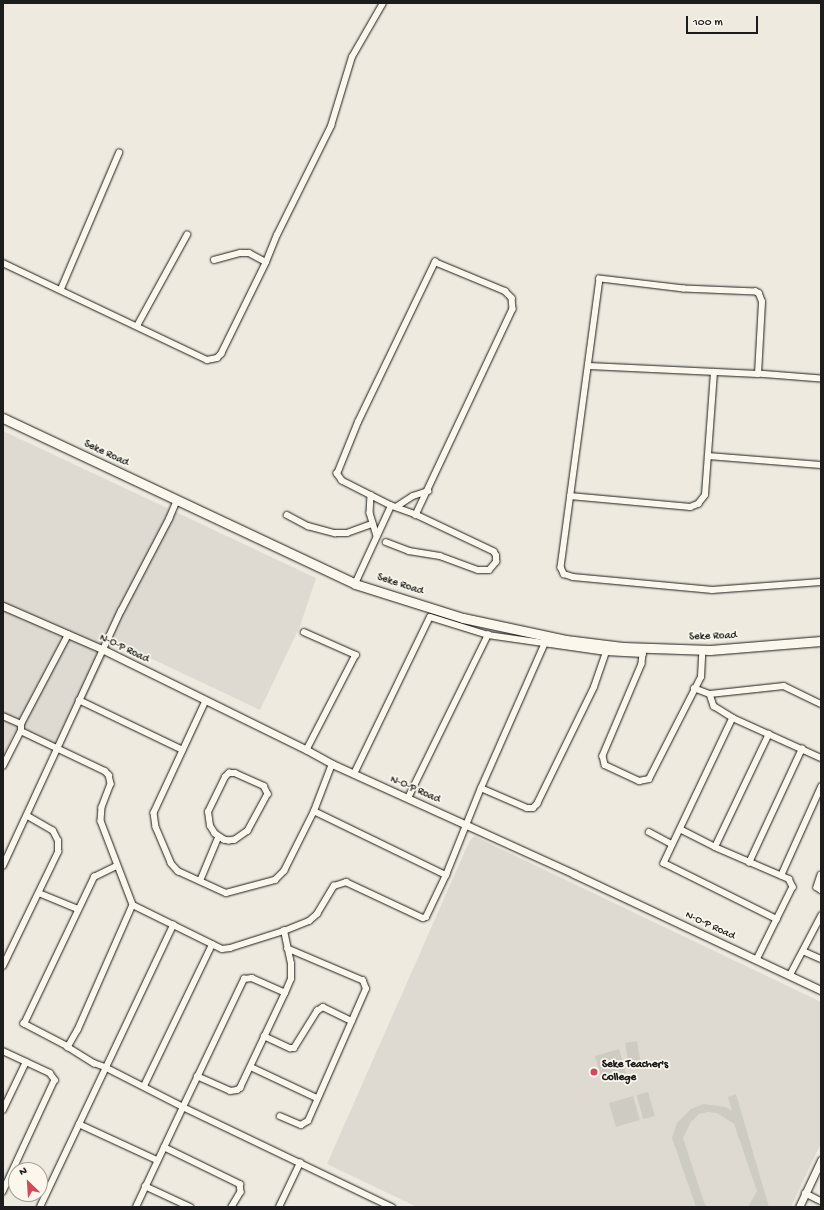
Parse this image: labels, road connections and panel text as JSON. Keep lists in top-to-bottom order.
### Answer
{
  "streets": {
    "main road": ["Seke Road"],
    "street": ["N-O-P Road"]
  },
  "places": ["Seke Teacher's College"],
  "scale_bar": "100 m",
  "north": "top left"
}
